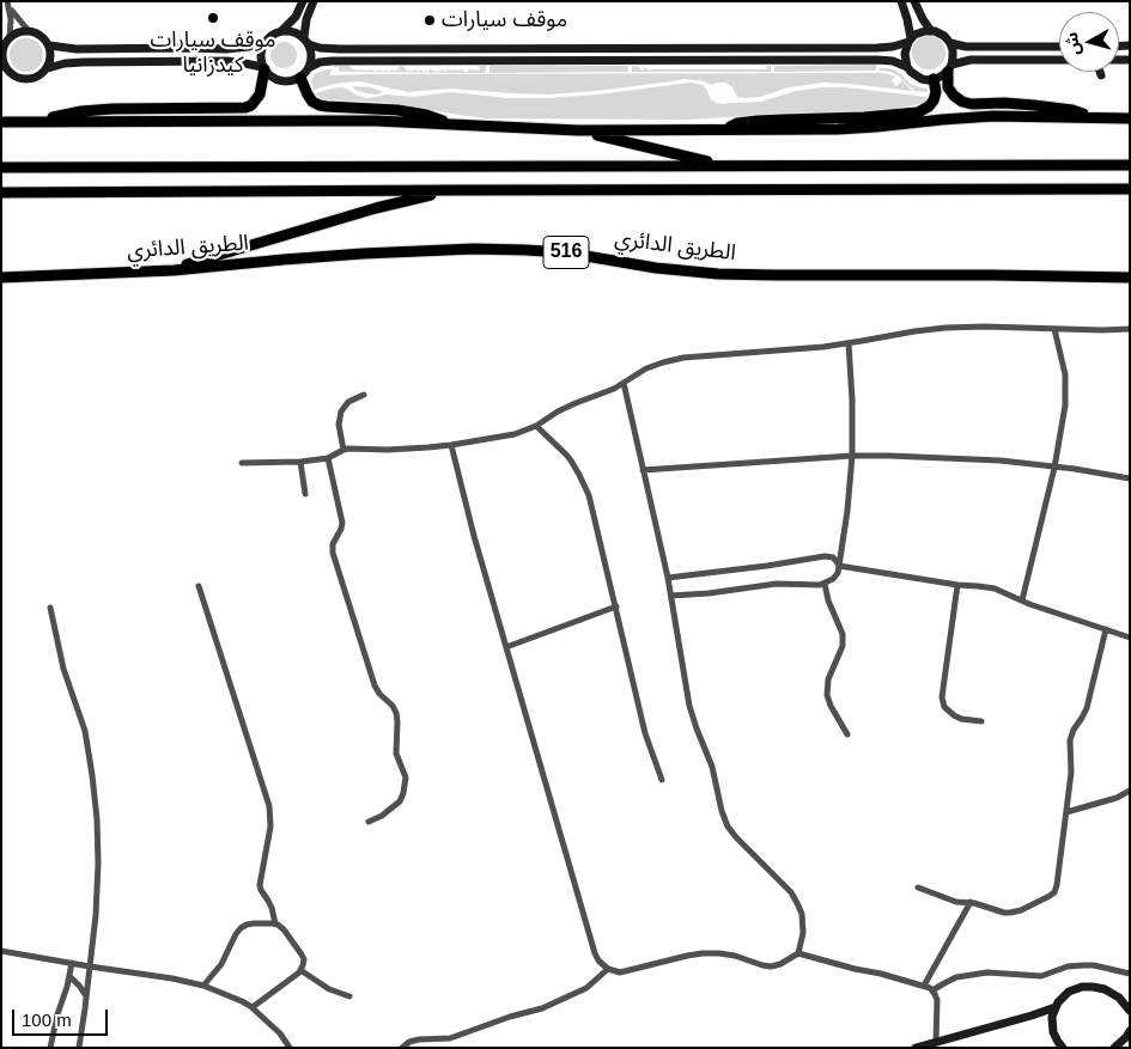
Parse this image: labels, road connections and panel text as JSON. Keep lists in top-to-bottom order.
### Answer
{
  "streets": {
    "highway": ["الطريق الدائري", "516"]
  },
  "crossings": [
    ["الطريق الدائري", "516"]
  ],
  "places": ["موقف سيارات كيدزانيا", "موقف سيارات"],
  "scale_bar": "100 m",
  "north": "left"
}
